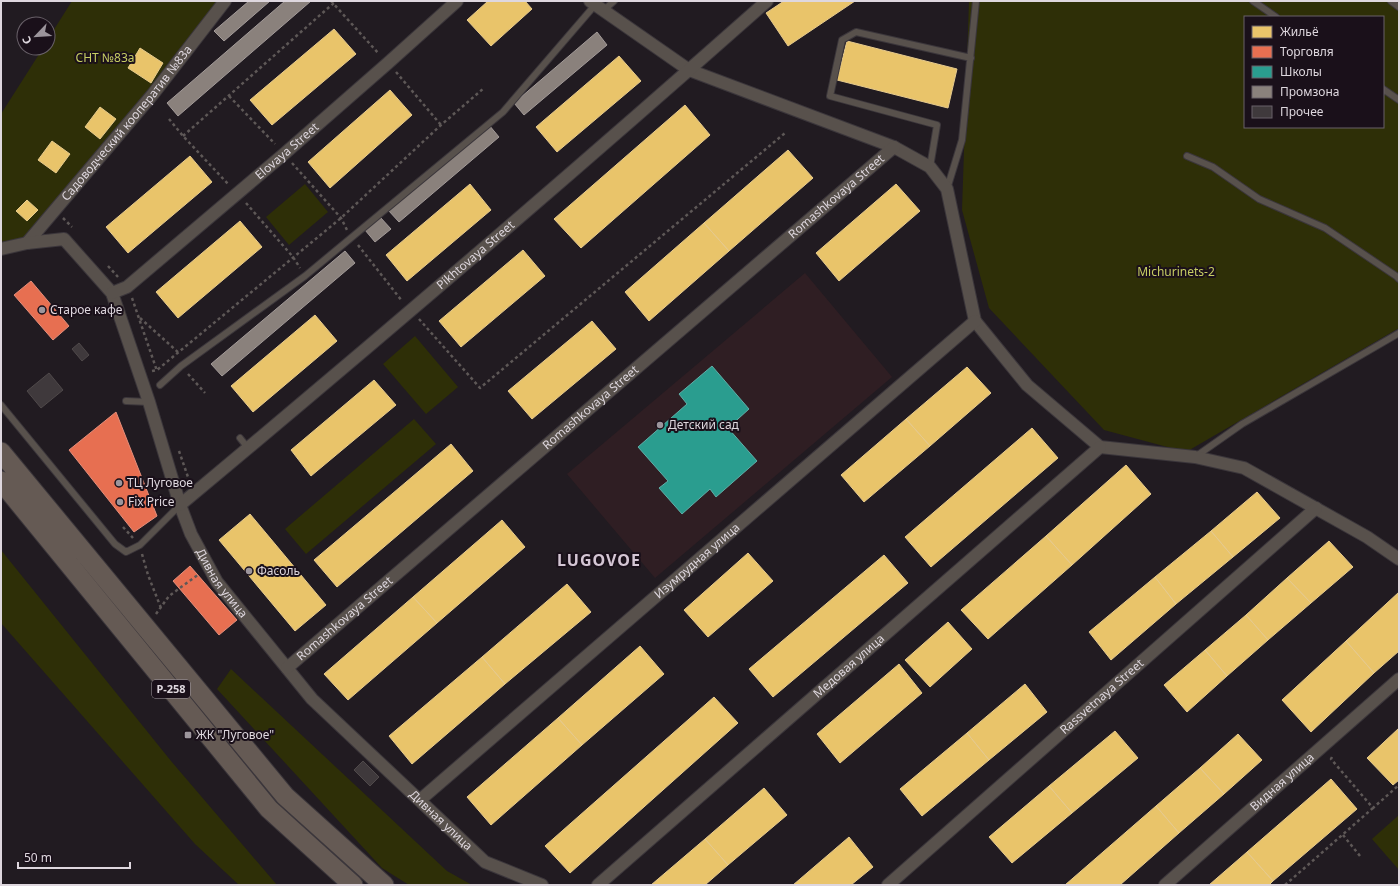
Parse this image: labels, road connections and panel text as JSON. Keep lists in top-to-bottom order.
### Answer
{
  "streets": {
    "main road": ["Р-258"],
    "street": [
      "Садоводческий кооператив №83а",
      "Elovaya Street",
      "Romashkovaya Street",
      "Pikhtovaya Street",
      "Изумрудная улица",
      "Дивная улица",
      "Медовая улица",
      "Rassvetnaya Street",
      "Видная улица"
    ]
  },
  "crossings": [
    ["Садоводческий кооператив №83а", "Дивная улица"],
    ["Elovaya Street", "Дивная улица"],
    ["Romashkovaya Street", "Дивная улица"],
    ["Pikhtovaya Street", "Дивная улица"],
    ["Изумрудная улица", "Дивная улица"]
  ],
  "districts": ["LUGOVOE"],
  "parks": ["СНТ №83а", "Michurinets-2"],
  "places": {
    "other": [
      "Старое кафе",
      "Детский сад",
      "ТЦ Луговое",
      "Fix Price",
      "Фасоль"
    ],
    "transit": ["ЖК \"Луговое\""]
  },
  "legend": [
    "Жильё",
    "Торговля",
    "Школы",
    "Промзона",
    "Прочее"
  ],
  "scale_bar": "50 m",
  "north": "bottom left"
}
